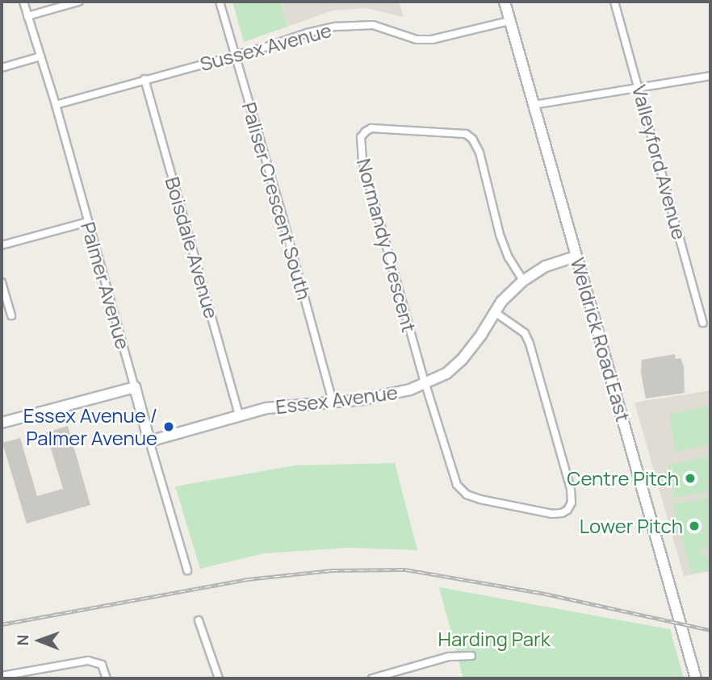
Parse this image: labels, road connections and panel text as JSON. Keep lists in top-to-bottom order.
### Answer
{
  "streets": {
    "street": [
      "Sussex Avenue",
      "Valleyford Avenue",
      "Paliser Crescent South",
      "Normandy Crescent",
      "Boisdale Avenue",
      "Palmer Avenue",
      "Weldrick Road East",
      "Essex Avenue"
    ]
  },
  "crossings": [
    ["Sussex Avenue", "Paliser Crescent South"],
    ["Sussex Avenue", "Boisdale Avenue"],
    ["Sussex Avenue", "Palmer Avenue"],
    ["Sussex Avenue", "Weldrick Road East"],
    ["Paliser Crescent South", "Essex Avenue"],
    ["Normandy Crescent", "Essex Avenue"],
    ["Boisdale Avenue", "Essex Avenue"],
    ["Palmer Avenue", "Essex Avenue"],
    ["Weldrick Road East", "Essex Avenue"]
  ],
  "parks": ["Harding Park"],
  "places": ["Essex Avenue / Palmer Avenue", "Centre Pitch", "Lower Pitch"],
  "north": "left"
}
